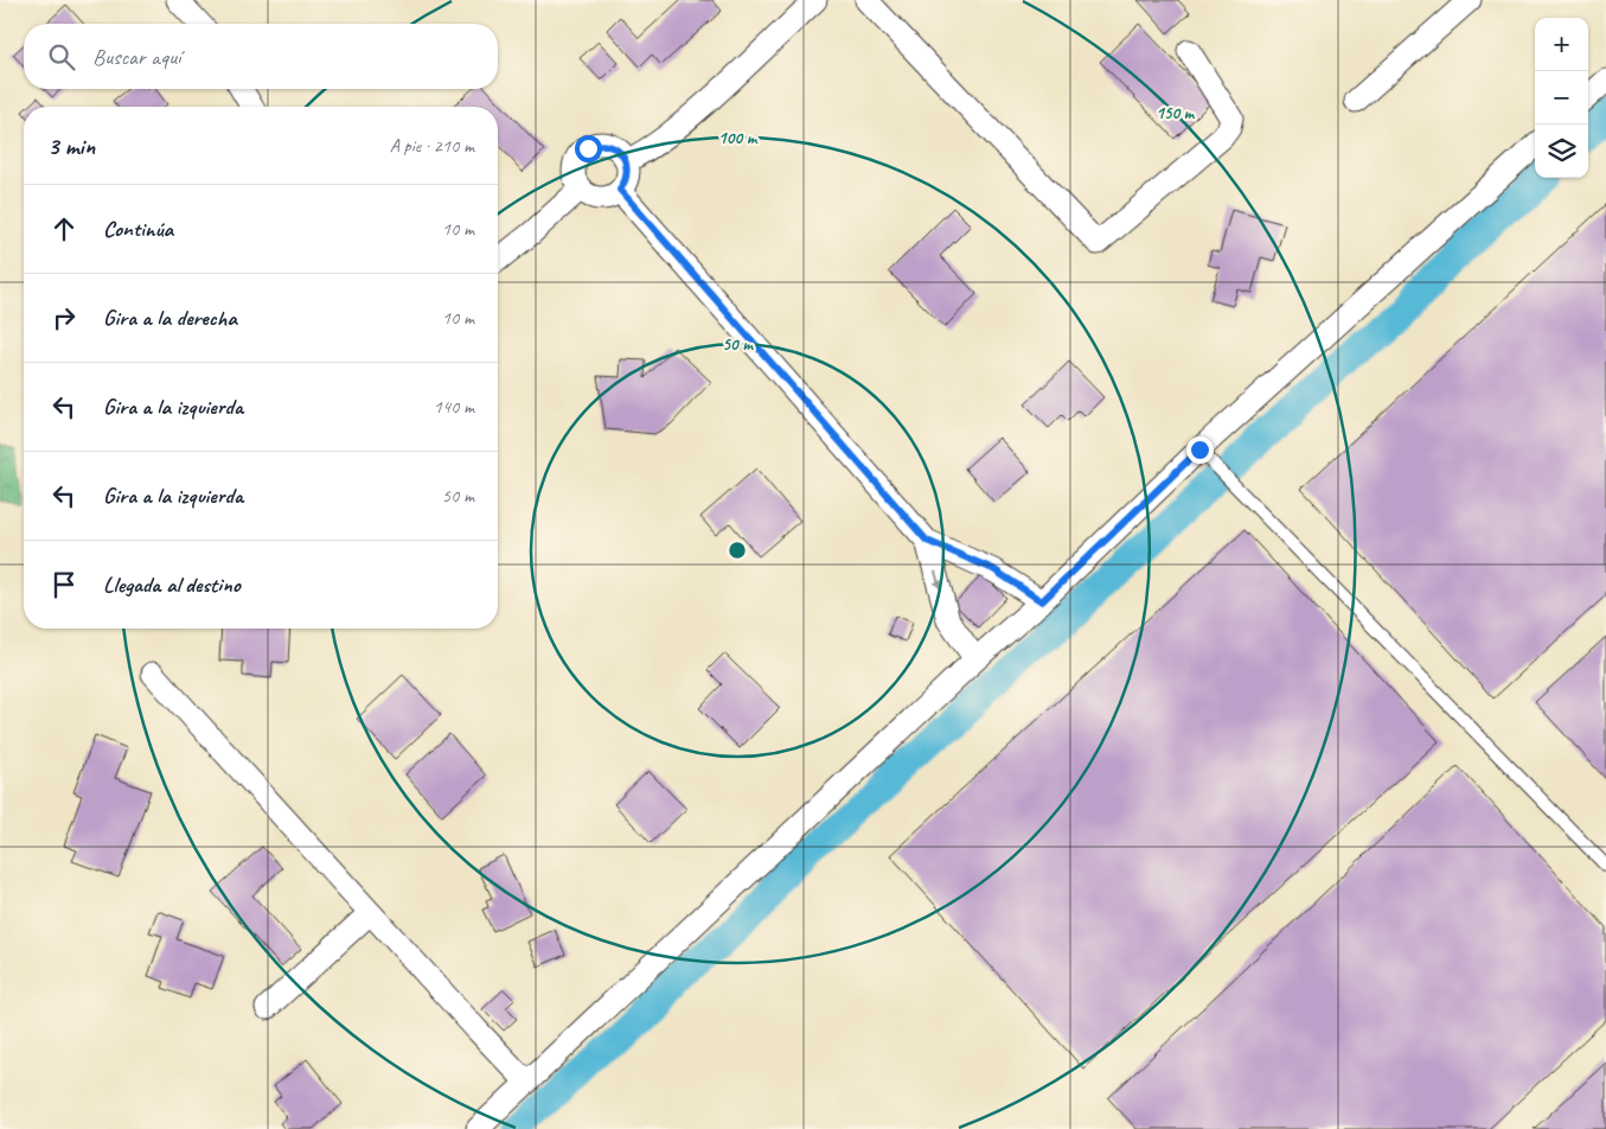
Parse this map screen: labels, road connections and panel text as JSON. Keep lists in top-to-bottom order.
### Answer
{
  "page": {
    "map_buttons": ["+", "−"],
    "search": "Buscar aquí",
    "heading": ["3 min", "A pie · 210 m"],
    "list": [
      ["Continúa", "10 m"],
      ["Gira a la derecha", "10 m"],
      ["Gira a la izquierda", "140 m"],
      ["Gira a la izquierda", "50 m"],
      "Llegada al destino"
    ]
  },
  "rings": ["150 m", "100 m", "50 m"]
}
